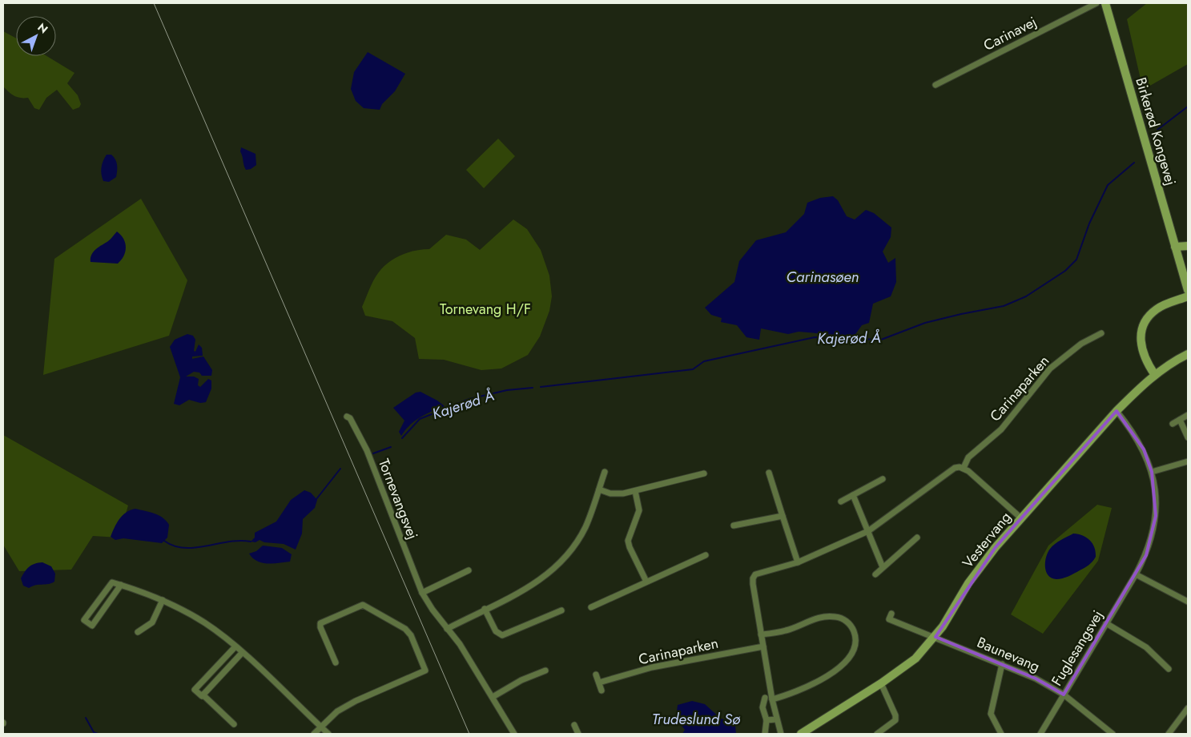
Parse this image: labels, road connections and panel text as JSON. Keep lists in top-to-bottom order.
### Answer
{
  "streets": {
    "street": [
      "Carinavej",
      "Birkerød Kongevej",
      "Carinaparken",
      "Tornevangsvej",
      "Vestervang",
      "Fuglesangsvej",
      "Baunevang"
    ]
  },
  "crossings": [
    ["Vestervang", "Fuglesangsvej"],
    ["Vestervang", "Baunevang"],
    ["Fuglesangsvej", "Baunevang"]
  ],
  "water": ["Carinasøen", "Kajerød Å", "Trudeslund Sø"],
  "parks": ["Tornevang H/F"],
  "north": "top right"
}
